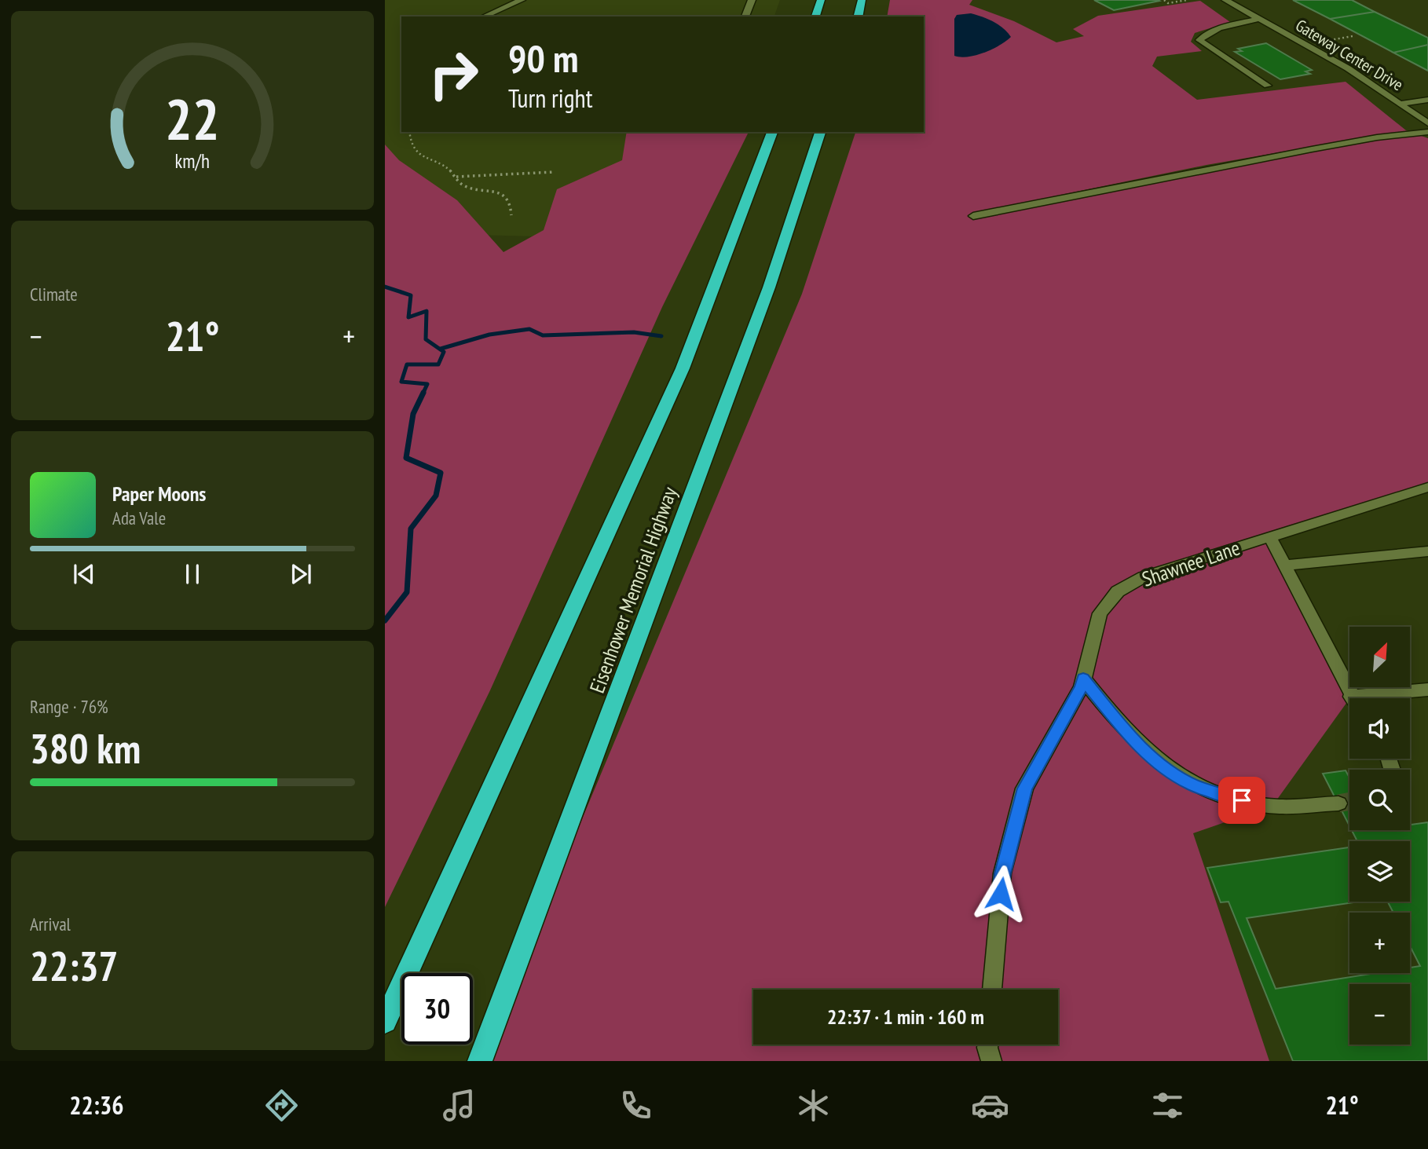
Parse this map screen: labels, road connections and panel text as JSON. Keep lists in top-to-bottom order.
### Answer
{
  "streets": {
    "highway": ["Eisenhower Memorial Highway"],
    "street": ["Gateway Center Drive", "Shawnee Lane"]
  },
  "north": "top right",
  "page": {
    "turn": ["90 m", "Turn right"],
    "tile": [
      "Climate",
      ["Range · 76%", "380 km"],
      ["Arrival", "22:37"]
    ],
    "heat": ["−", "21°", "+"],
    "song": ["Paper Moons", "Ada Vale"],
    "map_buttons": ["+", "−"],
    "limit": "30",
    "trip": "22:37 · 1 min · 160 m",
    "tabs": ["22:36", "21°"],
    "gauge": ["22", "km/h"]
  }
}
